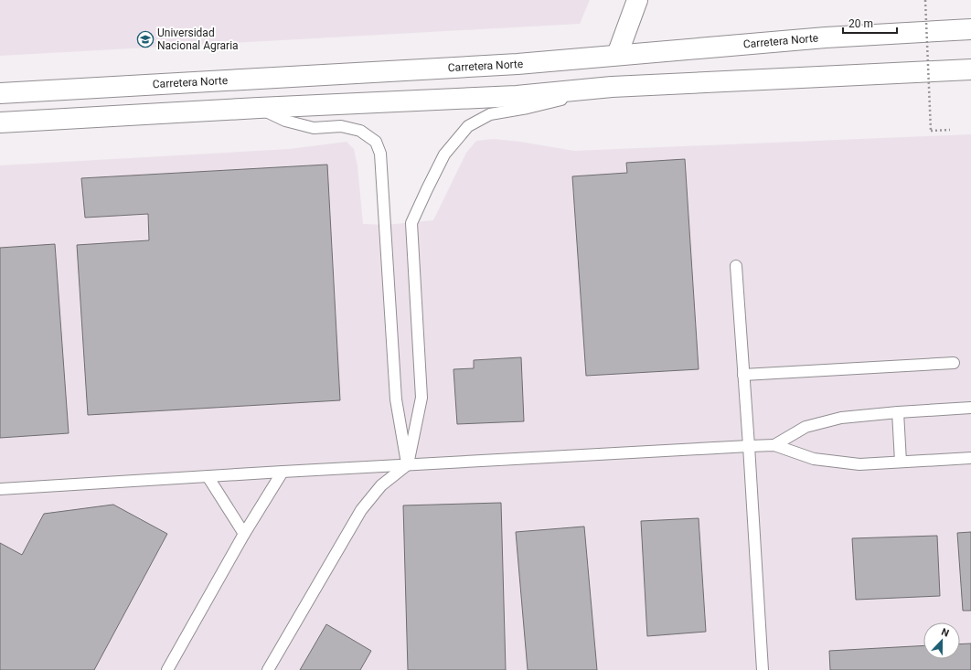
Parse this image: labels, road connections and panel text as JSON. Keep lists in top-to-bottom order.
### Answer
{
  "streets": {
    "main road": ["Carretera Norte"]
  },
  "places": {
    "school or university": ["Universidad Nacional Agraria"]
  },
  "scale_bar": "20 m",
  "north": "top"
}
